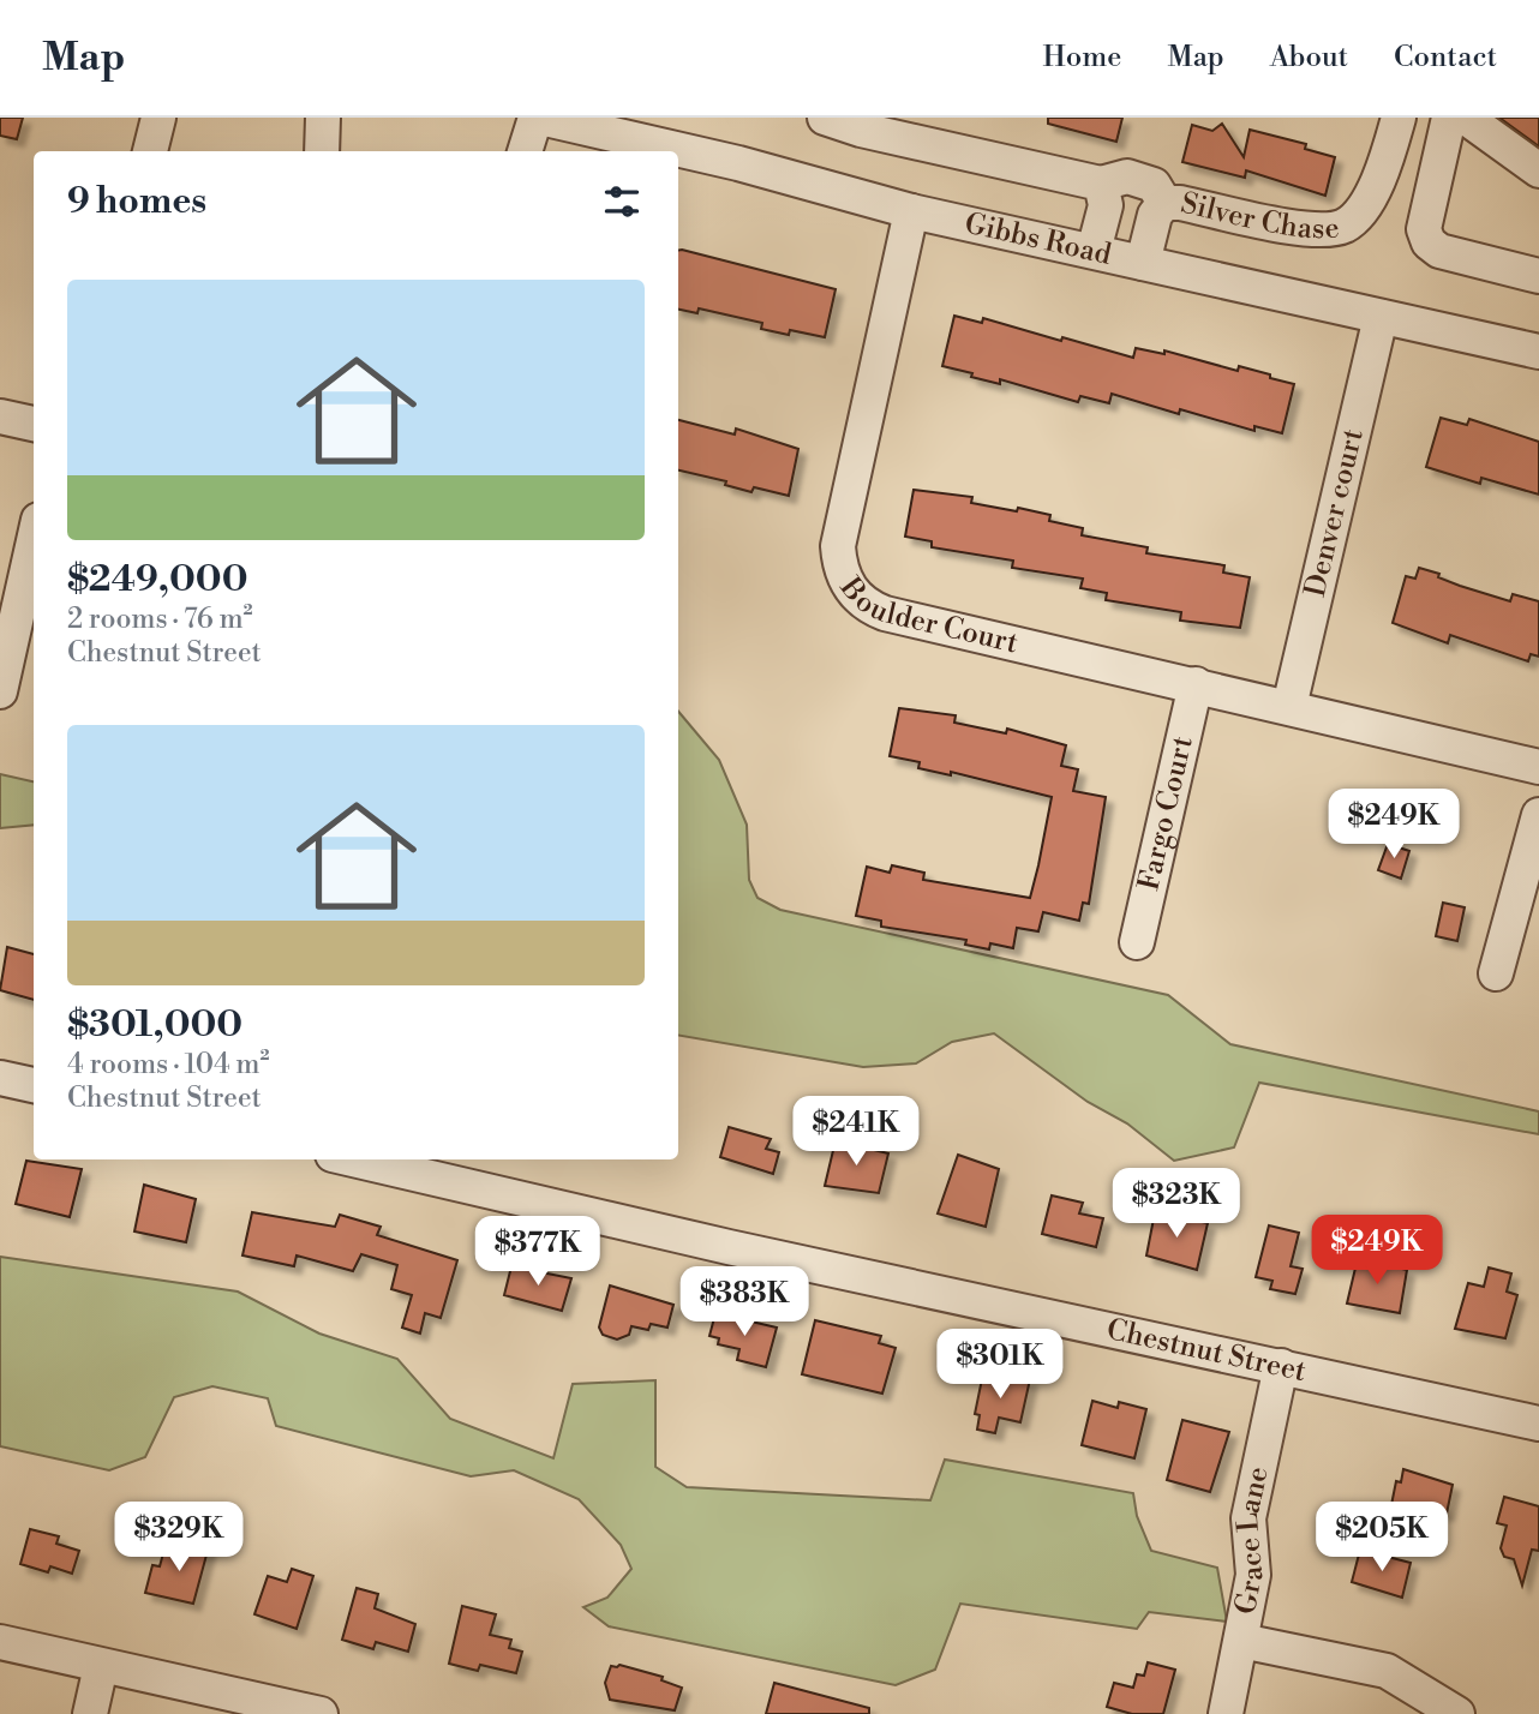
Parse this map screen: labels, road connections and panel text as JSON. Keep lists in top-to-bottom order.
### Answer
{
  "streets": {
    "street": [
      "Silver Chase",
      "Gibbs Road",
      "Denver court",
      "Boulder Court",
      "Fargo Court",
      "Chestnut Street",
      "Grace Lane"
    ]
  },
  "crossings": [
    ["Silver Chase", "Gibbs Road"],
    ["Gibbs Road", "Denver court"],
    ["Gibbs Road", "Boulder Court"],
    ["Denver court", "Boulder Court"],
    ["Boulder Court", "Fargo Court"],
    ["Chestnut Street", "Grace Lane"]
  ],
  "page": {
    "header": "Map",
    "nav": [
      "Home",
      "Map",
      "About",
      "Contact"
    ],
    "heading": "9 homes",
    "list": [
      {
        "name": "$249,000",
        "note": "2 rooms · 76 m² · Chestnut Street"
      },
      {
        "name": "$301,000",
        "note": "4 rooms · 104 m² · Chestnut Street"
      }
    ],
    "price": [
      "$249K",
      "$241K",
      "$323K",
      "$249K",
      "$377K",
      "$383K",
      "$301K",
      "$329K",
      "$205K"
    ]
  }
}
